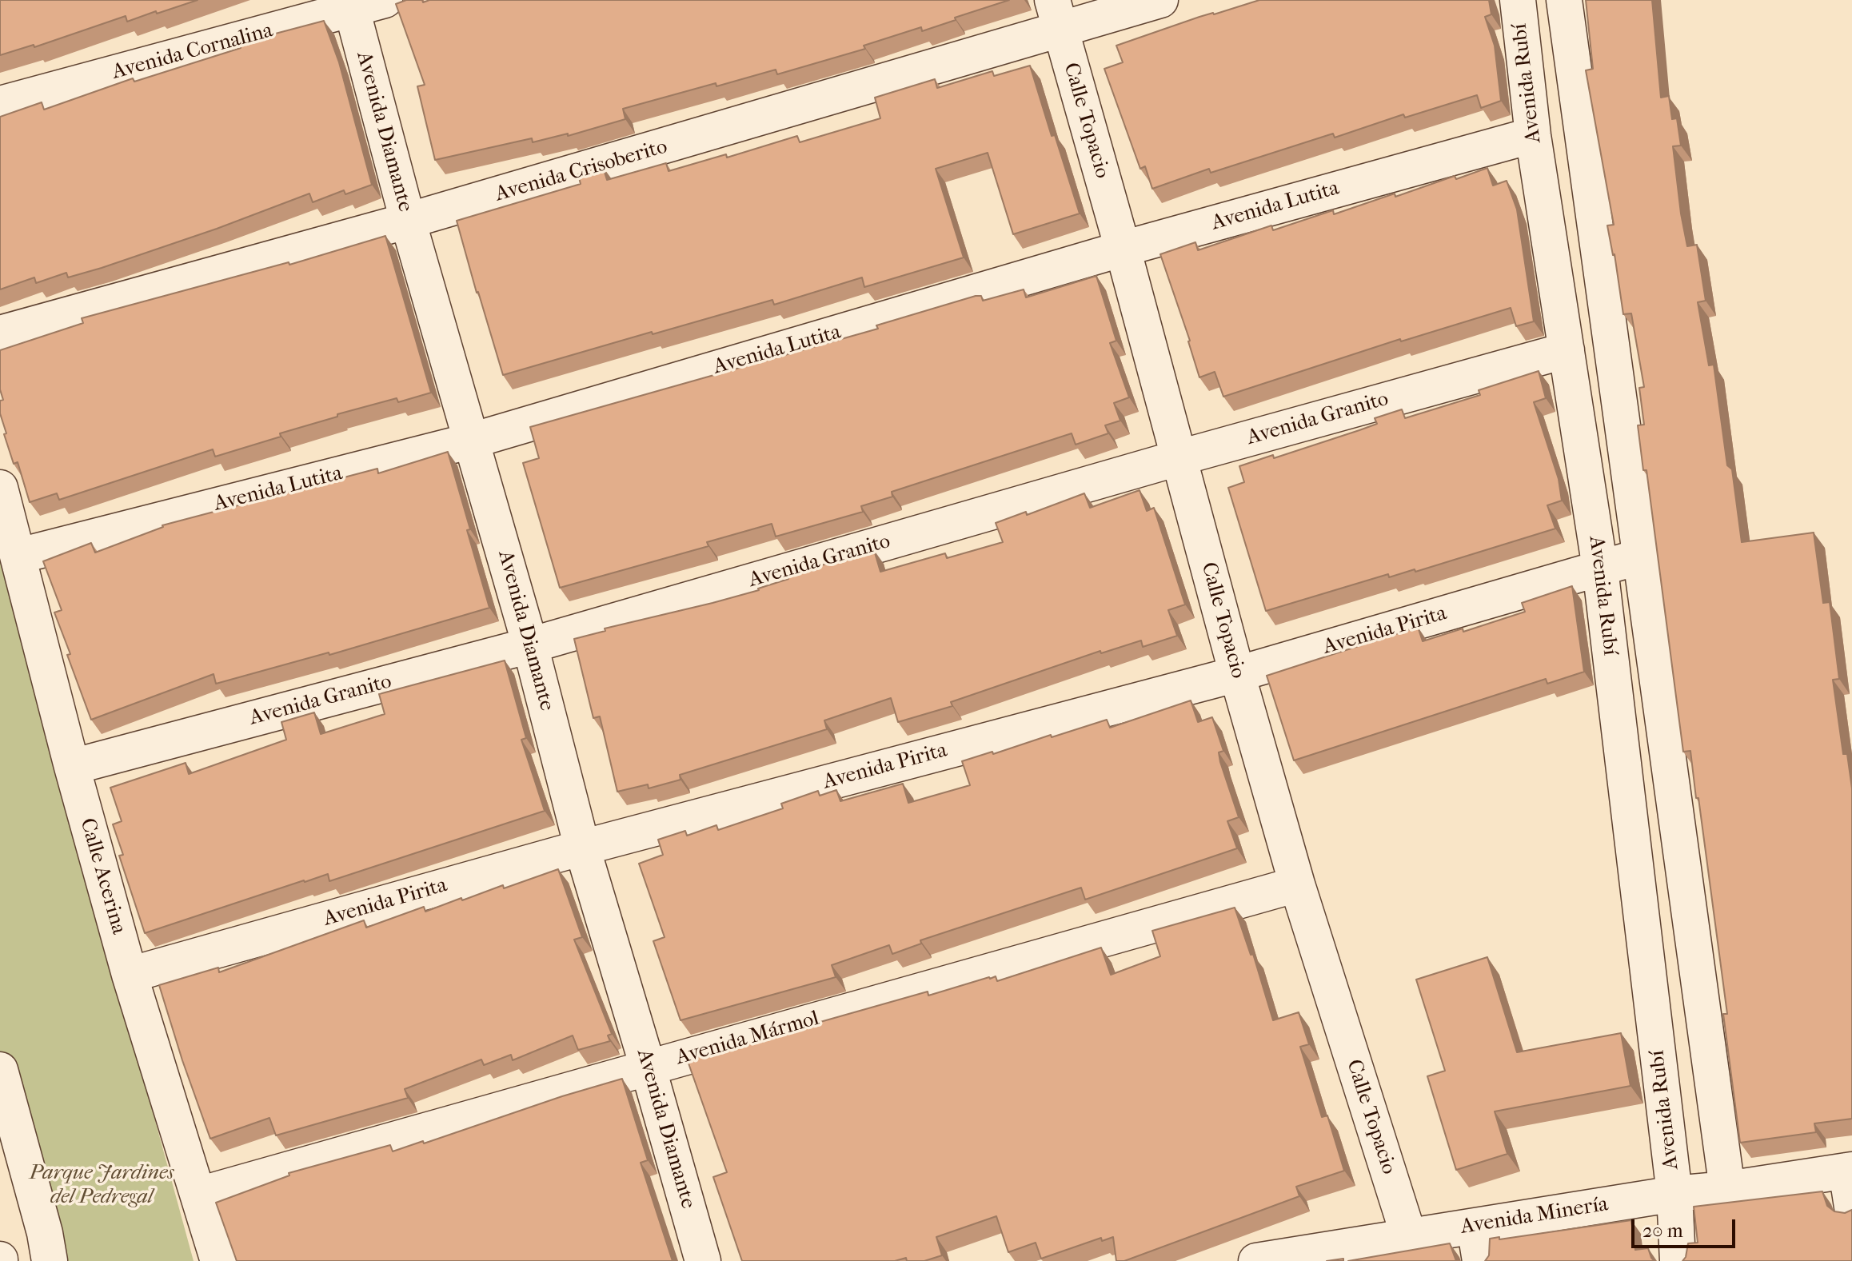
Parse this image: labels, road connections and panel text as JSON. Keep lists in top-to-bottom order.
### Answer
{
  "streets": {
    "street": [
      "Avenida Cornalina",
      "Avenida Rubí",
      "Calle Topacio",
      "Avenida Diamante",
      "Avenida Crisoberito",
      "Avenida Lutita",
      "Avenida Granito",
      "Avenida Pirita",
      "Calle Acerina",
      "Avenida Mármol",
      "Avenida Minería"
    ]
  },
  "crossings": [
    ["Avenida Cornalina", "Avenida Diamante"],
    ["Avenida Rubí", "Avenida Lutita"],
    ["Avenida Rubí", "Avenida Granito"],
    ["Avenida Rubí", "Avenida Pirita"],
    ["Avenida Rubí", "Avenida Minería"],
    ["Calle Topacio", "Avenida Crisoberito"],
    ["Calle Topacio", "Avenida Lutita"],
    ["Calle Topacio", "Avenida Granito"],
    ["Calle Topacio", "Avenida Pirita"],
    ["Calle Topacio", "Avenida Mármol"],
    ["Calle Topacio", "Avenida Minería"],
    ["Avenida Diamante", "Avenida Crisoberito"],
    ["Avenida Diamante", "Avenida Lutita"],
    ["Avenida Diamante", "Avenida Granito"],
    ["Avenida Diamante", "Avenida Pirita"],
    ["Avenida Diamante", "Avenida Mármol"],
    ["Avenida Lutita", "Calle Acerina"],
    ["Avenida Granito", "Calle Acerina"],
    ["Avenida Pirita", "Calle Acerina"],
    ["Calle Acerina", "Avenida Mármol"]
  ],
  "parks": ["Parque Jardines del Pedregal"],
  "scale_bar": "20 m"
}
